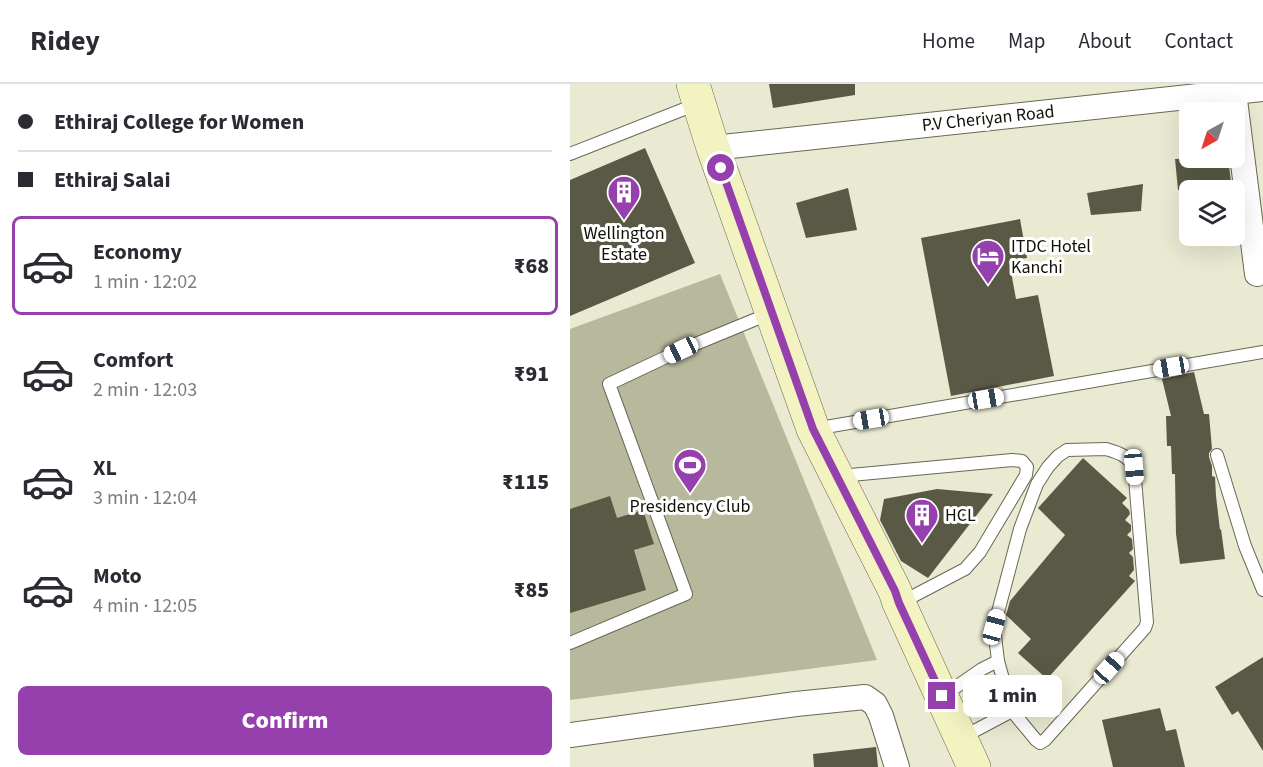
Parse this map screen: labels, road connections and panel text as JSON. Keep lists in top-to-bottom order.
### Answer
{
  "streets": {
    "street": ["P.V Cheriyan Road"]
  },
  "places": {
    "building": ["Wellington Estate", "HCL"],
    "hotel": ["ITDC Hotel Kanchi"],
    "sports": ["Presidency Club"]
  },
  "north": "bottom left",
  "page": {
    "header": "Ridey",
    "nav": [
      "Home",
      "Map",
      "About",
      "Contact"
    ],
    "banner": ["Ethiraj College for Women", "Ethiraj Salai"],
    "list": [
      {
        "name": "Economy",
        "note": "1 min · 12:02",
        "value": "₹68"
      },
      {
        "name": "Comfort",
        "note": "2 min · 12:03",
        "value": "₹91"
      },
      {
        "name": "XL",
        "note": "3 min · 12:04",
        "value": "₹115"
      },
      {
        "name": "Moto",
        "note": "4 min · 12:05",
        "value": "₹85"
      }
    ],
    "buttons": "Confirm",
    "bubble": "1 min"
  }
}
